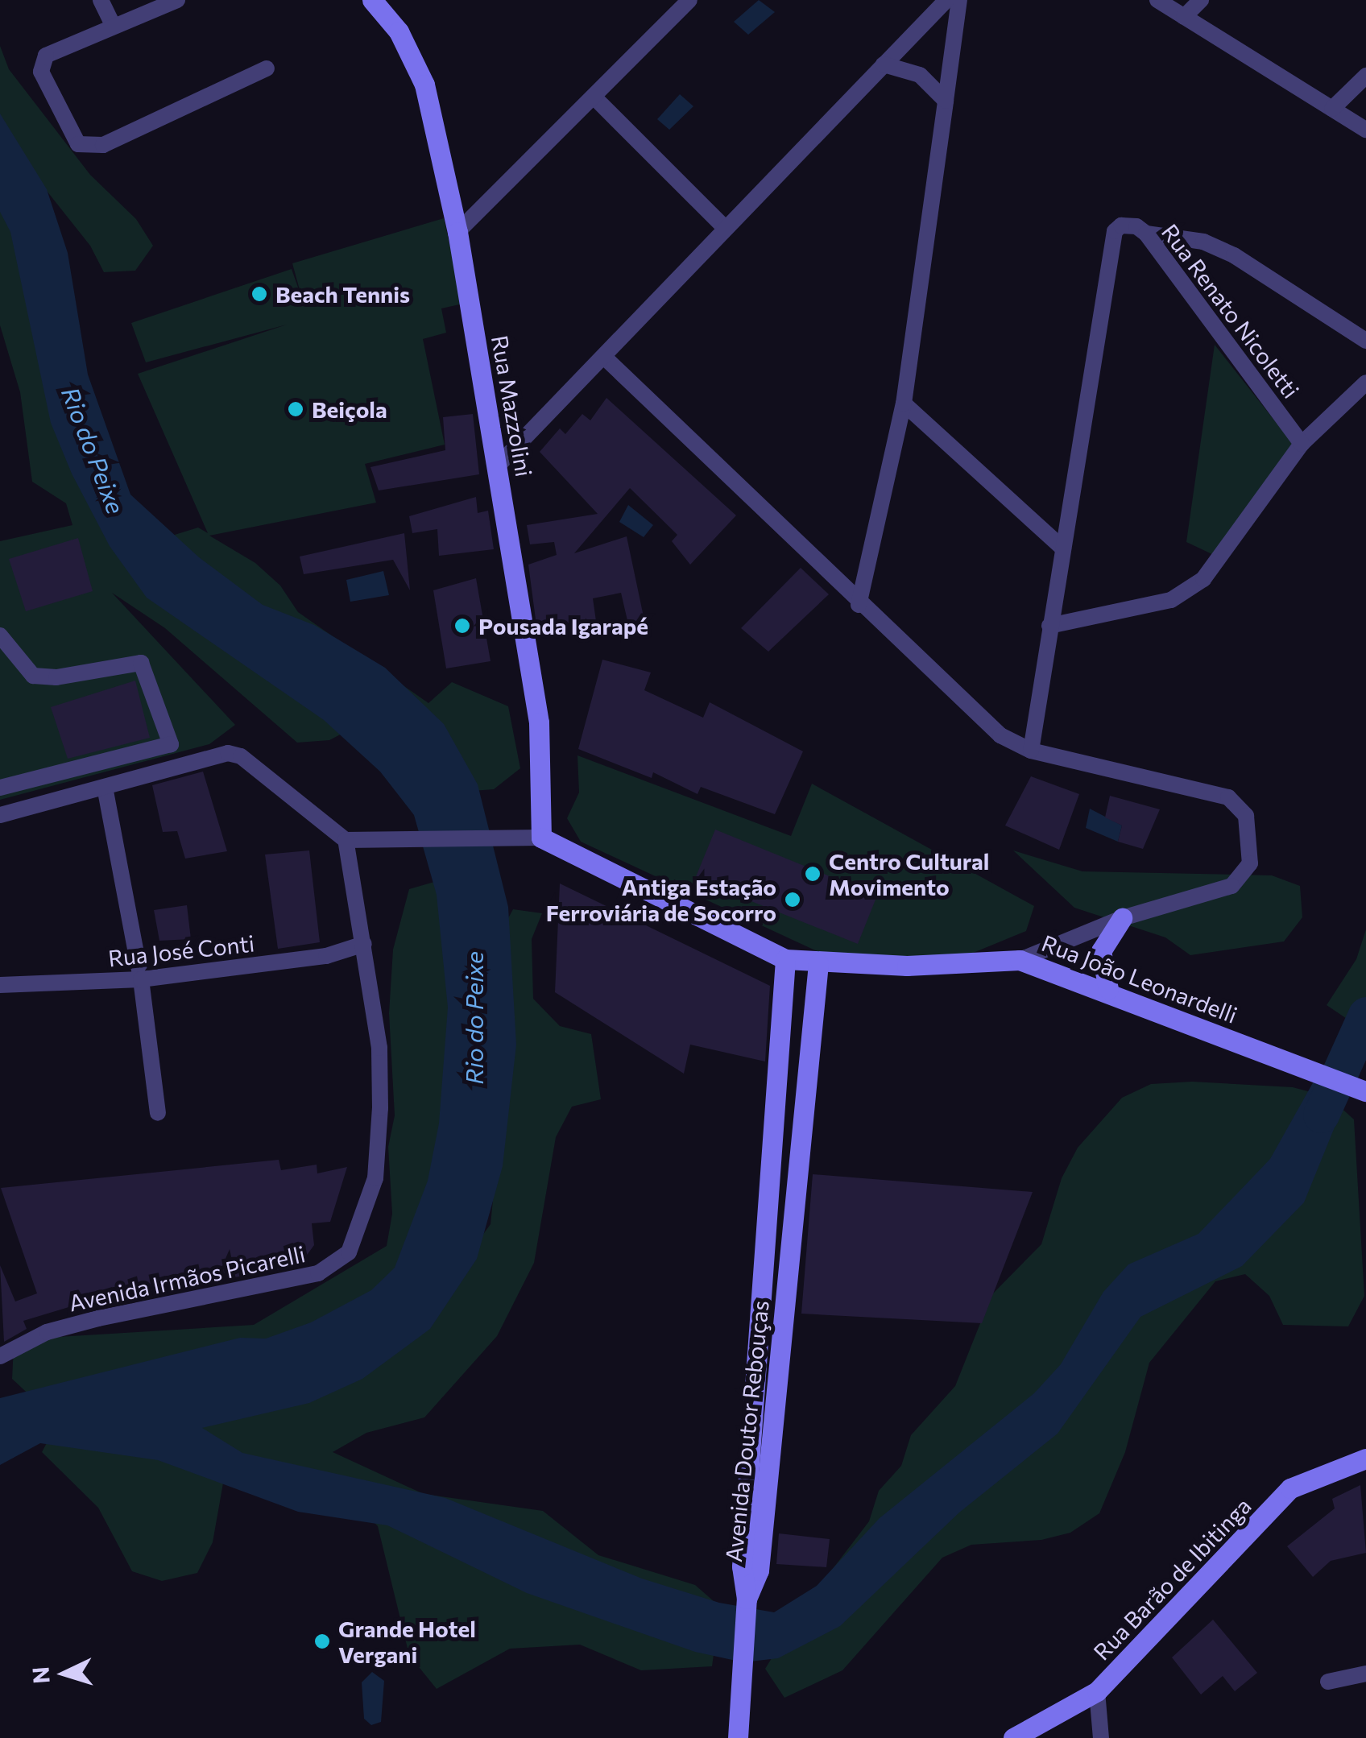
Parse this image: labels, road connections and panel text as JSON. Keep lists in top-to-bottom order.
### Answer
{
  "streets": {
    "street": [
      "Rua Renato Nicoletti",
      "Rua Mazzolini",
      "Rua José Conti",
      "Rua João Leonardelli",
      "Avenida Irmãos Picarelli",
      "Avenida Doutor Rebouças",
      "Rua Barão de Ibitinga"
    ]
  },
  "crossings": [
    ["Rua Mazzolini", "Rua João Leonardelli"],
    ["Rua José Conti", "Avenida Irmãos Picarelli"],
    ["Rua João Leonardelli", "Avenida Doutor Rebouças"]
  ],
  "water": ["Rio do Peixe"],
  "places": [
    "Beach Tennis",
    "Beiçola",
    "Pousada Igarapé",
    "Centro Cultural Movimento",
    "Antiga Estação Ferroviária de Socorro",
    "Grande Hotel Vergani"
  ],
  "north": "left"
}
